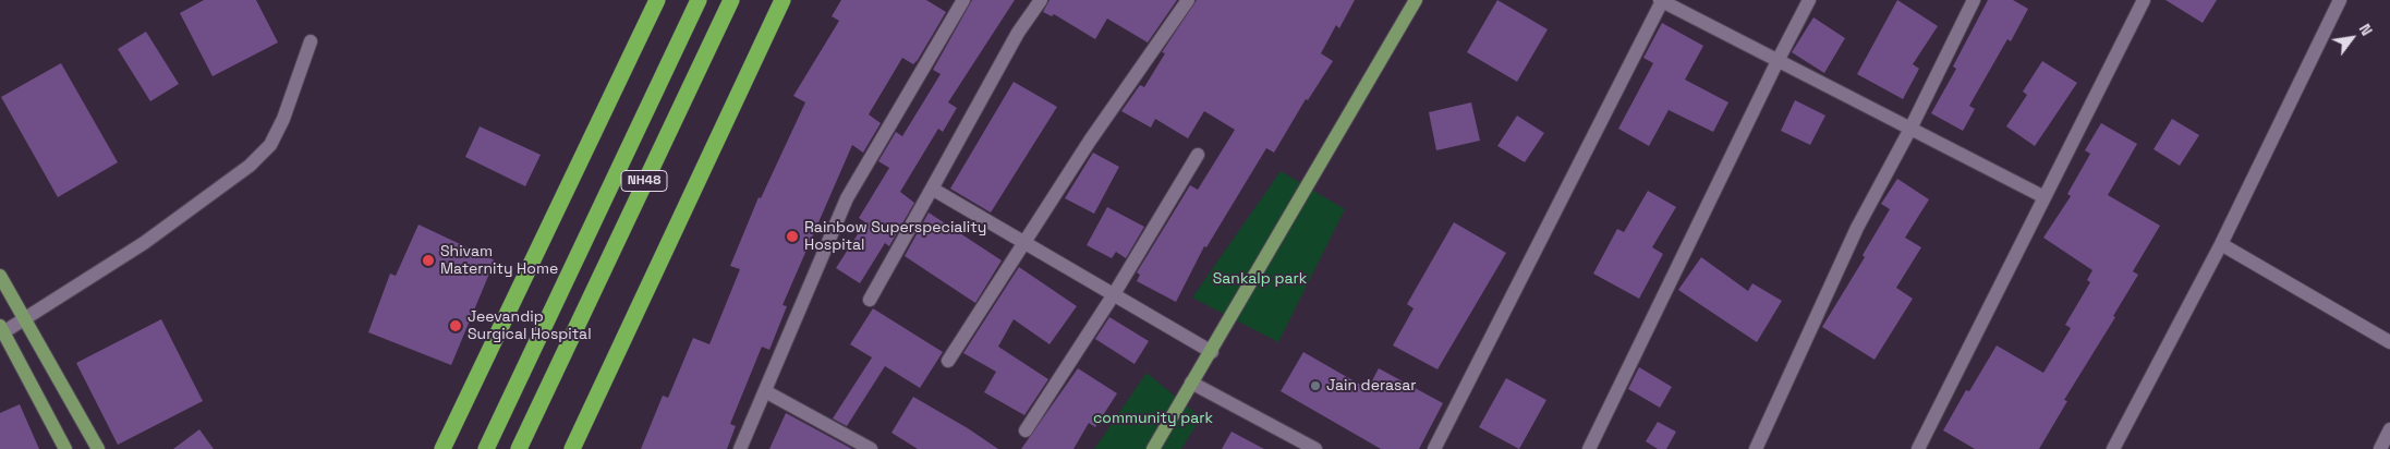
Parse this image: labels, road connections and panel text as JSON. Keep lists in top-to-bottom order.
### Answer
{
  "streets": {
    "highway": ["NH48"]
  },
  "parks": ["Sankalp park", "community park"],
  "places": [
    "Rainbow Superspeciality Hospital",
    "Shivam Maternity Home",
    "Jeevandip Surgical Hospital",
    "Jain derasar"
  ],
  "north": "top right"
}
